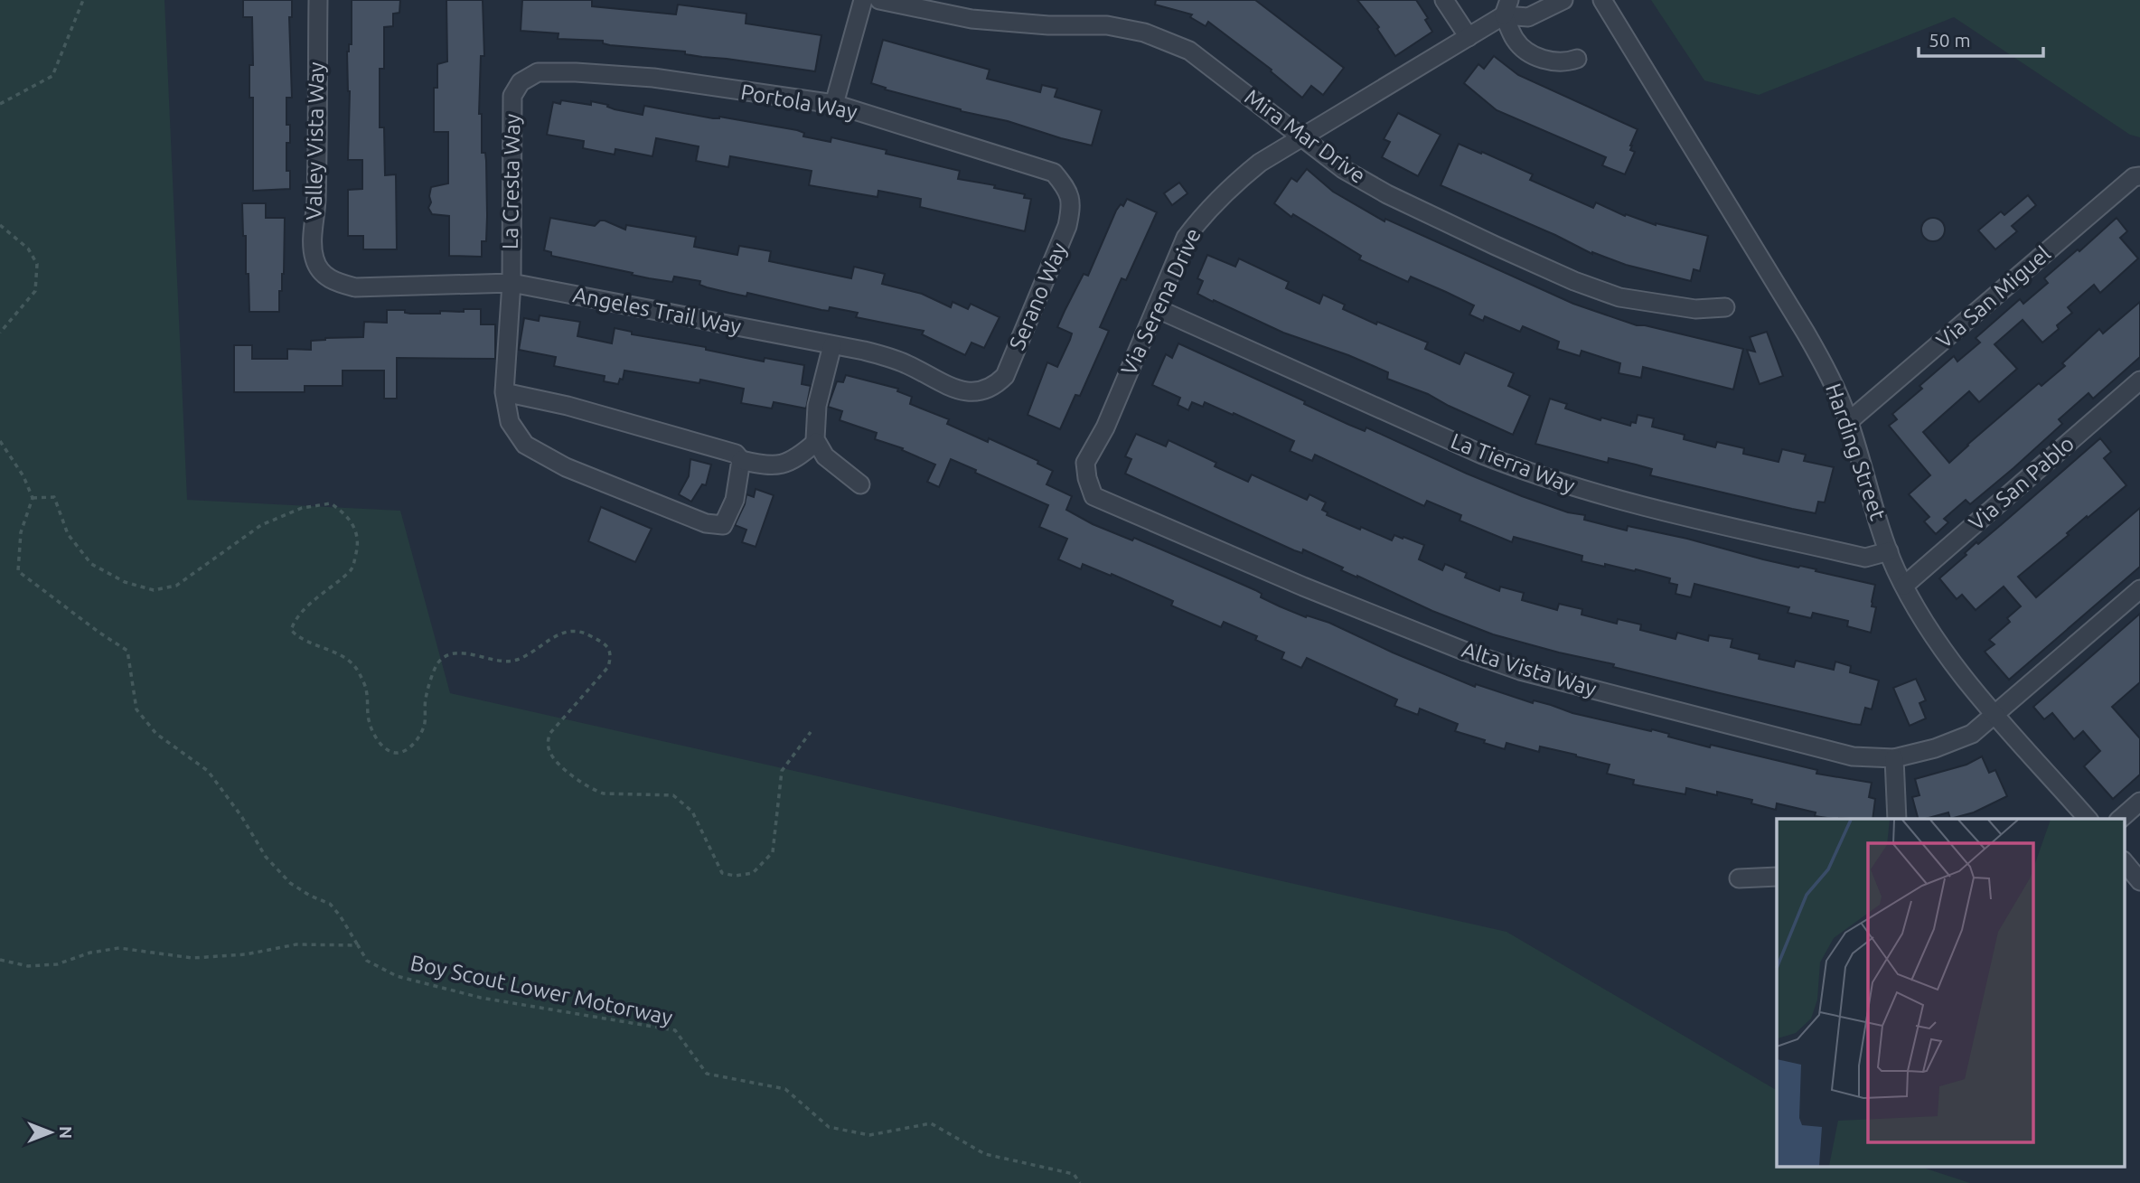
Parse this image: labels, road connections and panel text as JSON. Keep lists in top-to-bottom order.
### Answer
{
  "streets": {
    "street": [
      "Portola Way",
      "Mira Mar Drive",
      "Valley Vista Way",
      "La Cresta Way",
      "Serano Way",
      "Via San Miguel",
      "Via Serena Drive",
      "Angeles Trail Way",
      "Harding Street",
      "La Tierra Way",
      "Via San Pablo",
      "Alta Vista Way"
    ],
    "path": ["Boy Scout Lower Motorway"]
  },
  "crossings": [
    ["Portola Way", "La Cresta Way"],
    ["Portola Way", "Serano Way"],
    ["Mira Mar Drive", "Via Serena Drive"],
    ["Valley Vista Way", "Angeles Trail Way"],
    ["La Cresta Way", "Angeles Trail Way"],
    ["Serano Way", "Angeles Trail Way"],
    ["Via San Miguel", "Harding Street"],
    ["Via Serena Drive", "La Tierra Way"],
    ["Via Serena Drive", "Alta Vista Way"],
    ["Harding Street", "La Tierra Way"],
    ["Harding Street", "Via San Pablo"],
    ["Harding Street", "Alta Vista Way"]
  ],
  "scale_bar": "50 m",
  "north": "right"
}
